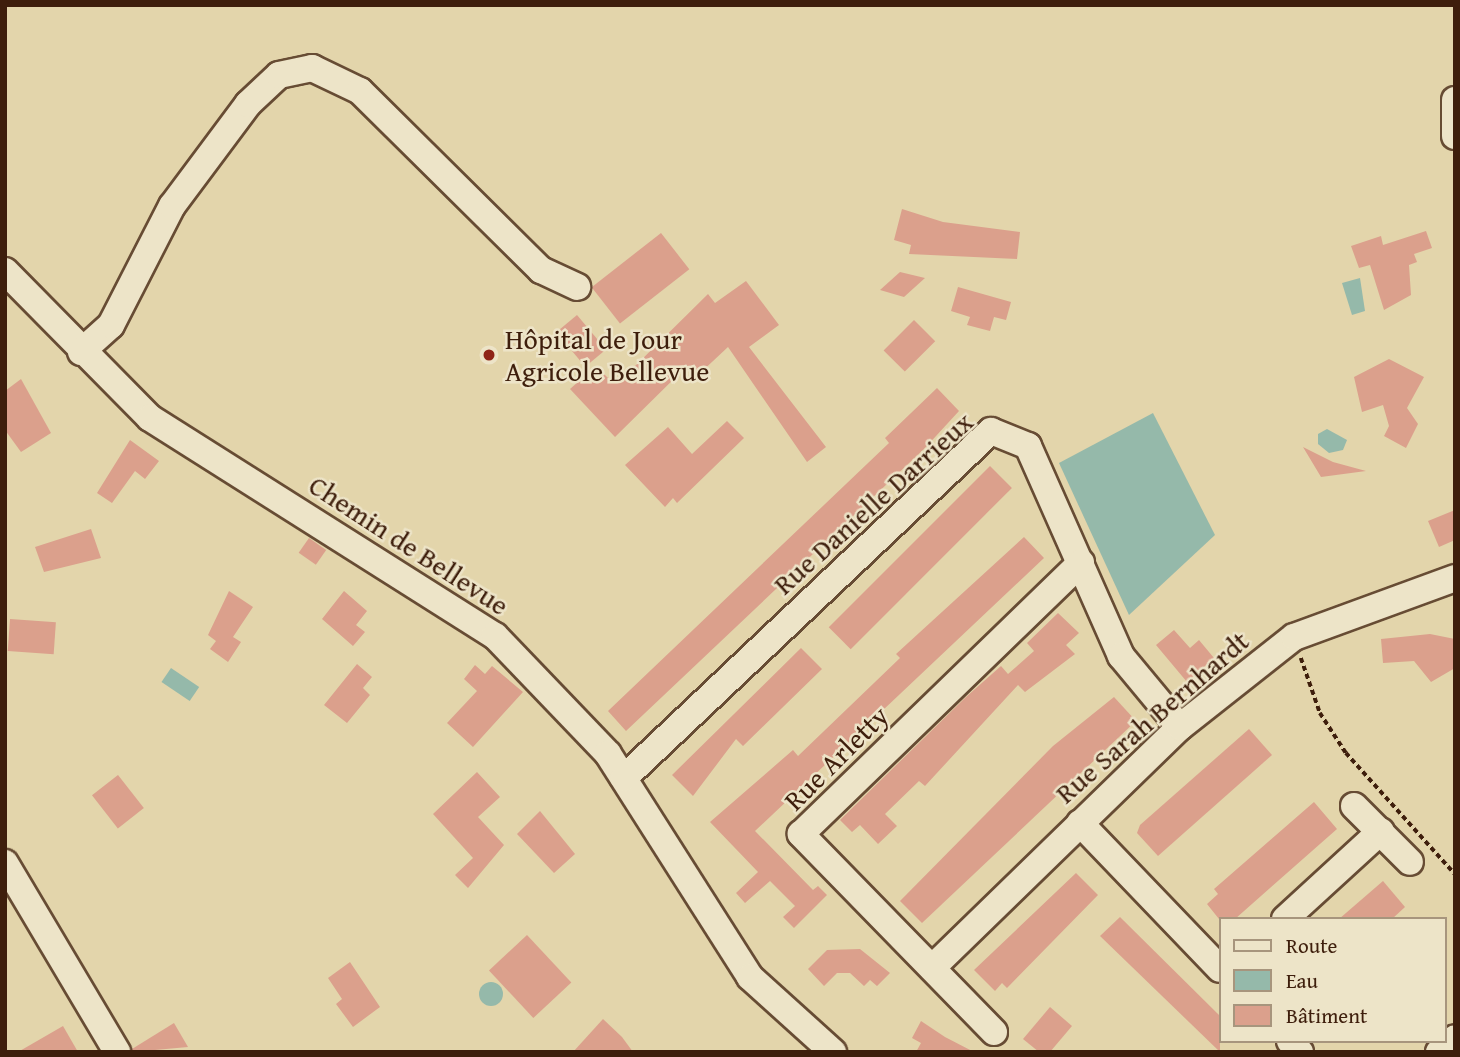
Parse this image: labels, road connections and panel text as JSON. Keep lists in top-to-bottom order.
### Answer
{
  "streets": {
    "street": [
      "Rue Danielle Darrieux",
      "Chemin de Bellevue",
      "Rue Sarah Bernhardt",
      "Rue Arletty"
    ]
  },
  "crossings": [
    ["Rue Danielle Darrieux", "Chemin de Bellevue"],
    ["Rue Danielle Darrieux", "Rue Sarah Bernhardt"],
    ["Rue Danielle Darrieux", "Rue Arletty"],
    ["Rue Sarah Bernhardt", "Rue Arletty"]
  ],
  "places": ["Hôpital de Jour Agricole Bellevue"],
  "legend": ["Route", "Eau", "Bâtiment"]
}
